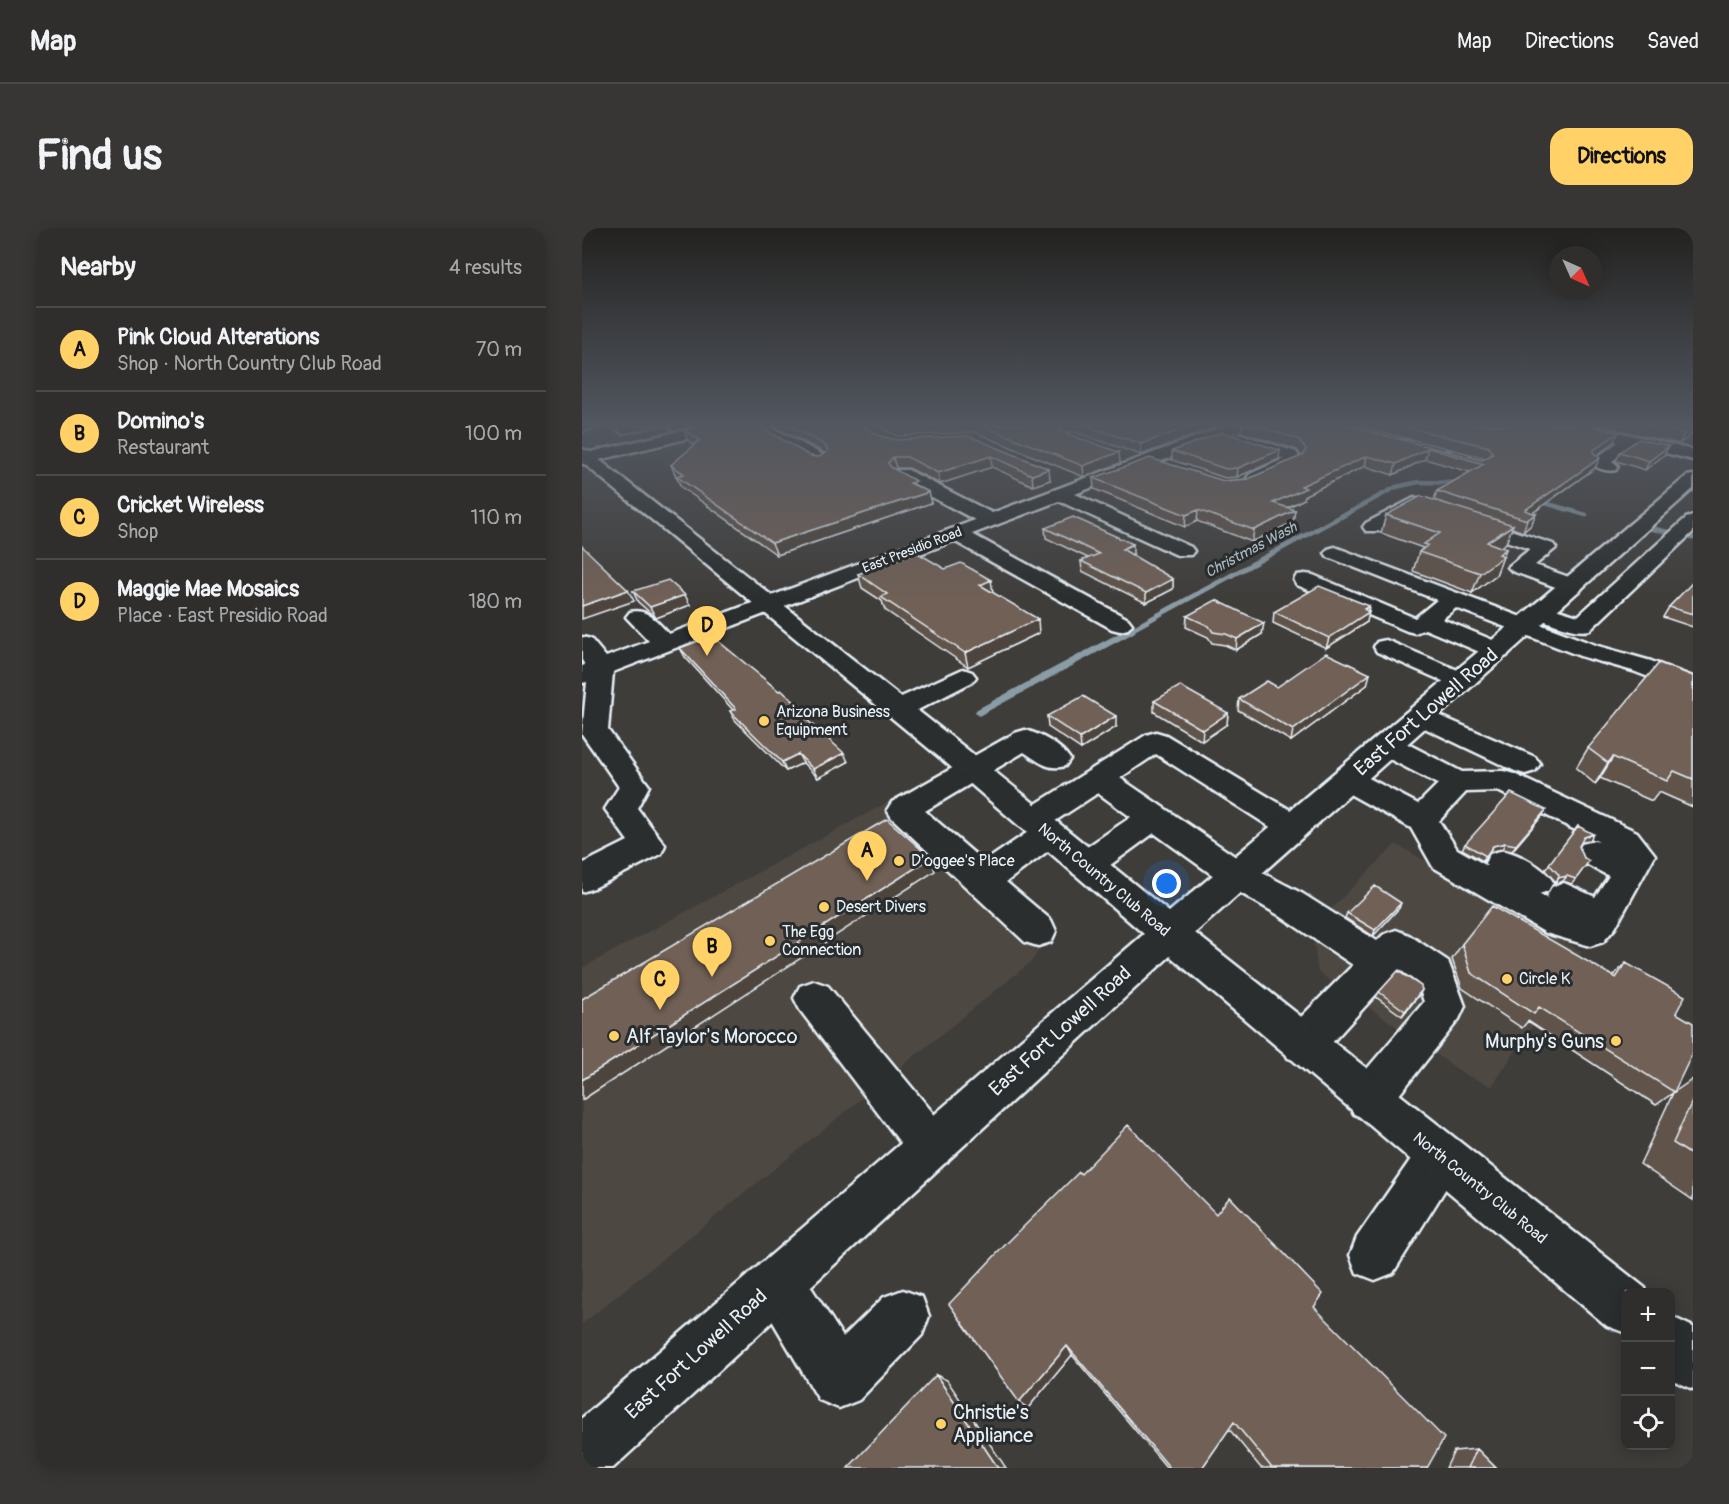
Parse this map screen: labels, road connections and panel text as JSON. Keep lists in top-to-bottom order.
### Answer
{
  "streets": {
    "main road": ["East Presidio Road", "East Fort Lowell Road", "North Country Club Road"]
  },
  "crossings": [
    ["East Presidio Road", "North Country Club Road"],
    ["East Fort Lowell Road", "North Country Club Road"]
  ],
  "water": ["Christmas Wash"],
  "places": [
    "Arizona Business Equipment",
    "D'oggee's Place",
    "Desert Divers",
    "The Egg Connection",
    "Circle K",
    "Alf Taylor's Morocco",
    "Murphy's Guns",
    "Christie's Appliance"
  ],
  "north": "bottom right",
  "page": {
    "header": "Map",
    "nav": ["Map", "Directions", "Saved"],
    "buttons": "Directions",
    "title": "Find us",
    "heading": ["Nearby", "4 results"],
    "list": [
      {
        "mark": "A",
        "name": "Pink Cloud Alterations",
        "note": "Shop · North Country Club Road",
        "value": "70 m"
      },
      {
        "mark": "B",
        "name": "Domino's",
        "note": "Restaurant",
        "value": "100 m"
      },
      {
        "mark": "C",
        "name": "Cricket Wireless",
        "note": "Shop",
        "value": "110 m"
      },
      {
        "mark": "D",
        "name": "Maggie Mae Mosaics",
        "note": "Place · East Presidio Road",
        "value": "180 m"
      }
    ],
    "pins": [
      "D",
      "A",
      "B",
      "C"
    ],
    "map_buttons": ["+", "−"]
  }
}
